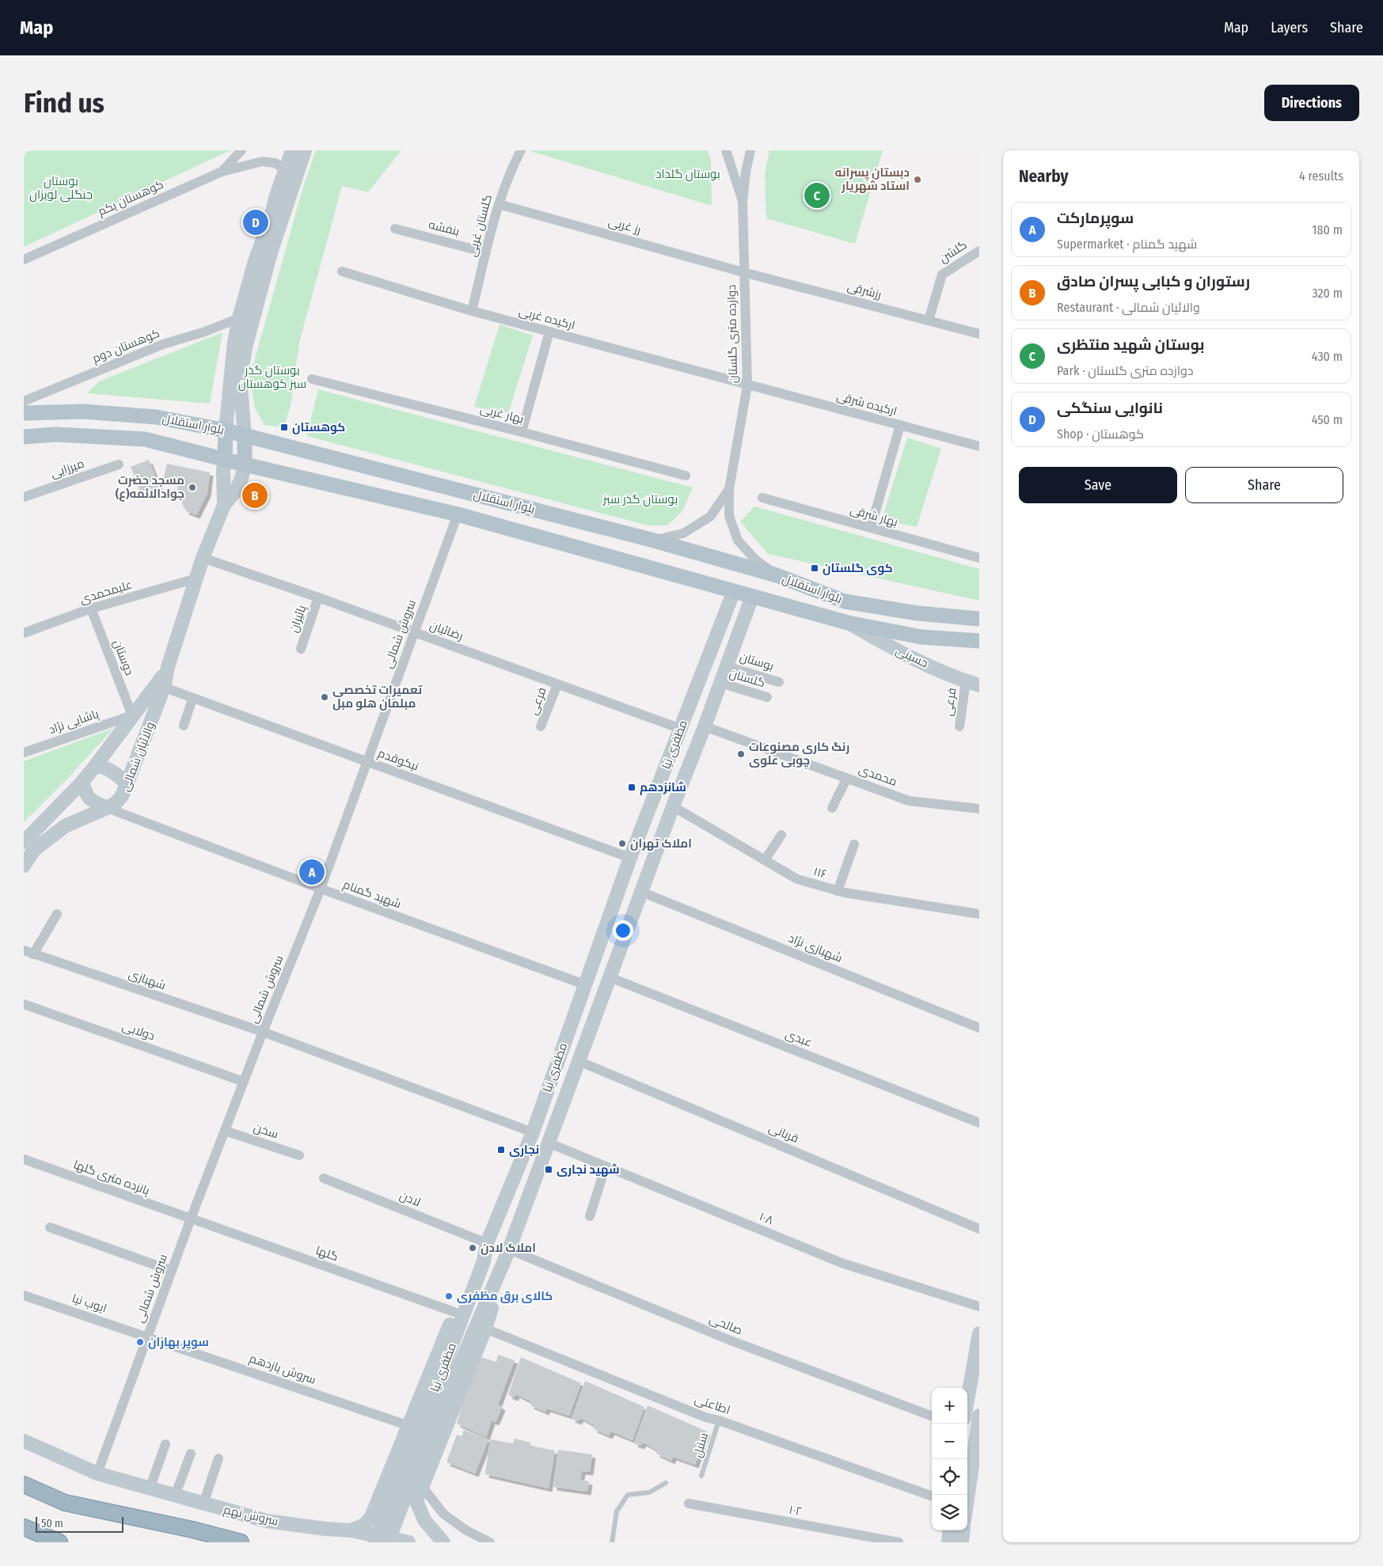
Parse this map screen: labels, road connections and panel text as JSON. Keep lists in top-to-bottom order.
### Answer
{
  "streets": {
    "main road": [
      "بلوار استقلال",
      "حسینی",
      "مظفری نیا",
      "والائیان شمالی",
      "سروش نهم"
    ],
    "street": [
      "کوهستان یکم",
      "گلستان غربی",
      "رز غربی",
      "بنفشه",
      "گلشن",
      "رزشرقی",
      "ارکیده غربی",
      "دوازده متری گلستان",
      "کوهستان دوم",
      "ارکیده شرقی",
      "بهار غربی",
      "میرزایی",
      "بهار شرقی",
      "علیمحمدی",
      "پائیزان",
      "رضائیان",
      "سروش شمالی",
      "دوستان",
      "بوستان",
      "گلستان",
      "فرعی",
      "پاشایی نژاد",
      "نیکوقدم",
      "محمدی",
      "۱۱۶",
      "شهید گمنام",
      "شهبازی نژاد",
      "شهبازی",
      "دولابی",
      "عبدی",
      "سخن",
      "قربانی",
      "پانزده متری گلها",
      "لادن",
      "۱۰۸",
      "گلها",
      "ایوب نیا",
      "صالحی",
      "سروش یازدهم",
      "اطاعتی",
      "۱۰۲"
    ],
    "lane": ["سنبل"]
  },
  "crossings": [
    ["گلستان غربی", "رز غربی"],
    ["گلستان غربی", "بنفشه"],
    ["گلستان غربی", "ارکیده غربی"],
    ["رز غربی", "رزشرقی"],
    ["رز غربی", "دوازده متری گلستان"],
    ["گلشن", "رزشرقی"],
    ["رزشرقی", "دوازده متری گلستان"],
    ["ارکیده غربی", "دوازده متری گلستان"],
    ["ارکیده غربی", "ارکیده شرقی"],
    ["دوازده متری گلستان", "ارکیده شرقی"],
    ["بلوار استقلال", "سروش شمالی"],
    ["بلوار استقلال", "حسینی"],
    ["بلوار استقلال", "مظفری نیا"],
    ["بلوار استقلال", "والائیان شمالی"],
    ["علیمحمدی", "دوستان"],
    ["علیمحمدی", "والائیان شمالی"],
    ["پائیزان", "رضائیان"],
    ["رضائیان", "سروش شمالی"],
    ["رضائیان", "فرعی"],
    ["رضائیان", "مظفری نیا"],
    ["رضائیان", "والائیان شمالی"],
    ["سروش شمالی", "نیکوقدم"],
    ["سروش شمالی", "شهید گمنام"],
    ["سروش شمالی", "شهبازی"],
    ["سروش شمالی", "دولابی"],
    ["سروش شمالی", "سخن"],
    ["سروش شمالی", "پانزده متری گلها"],
    ["سروش شمالی", "گلها"],
    ["سروش شمالی", "ایوب نیا"],
    ["سروش شمالی", "سروش یازدهم"],
    ["سروش شمالی", "سروش نهم"],
    ["حسینی", "فرعی"],
    ["دوستان", "پاشایی نژاد"],
    ["دوستان", "والائیان شمالی"],
    ["بوستان", "مظفری نیا"],
    ["گلستان", "مظفری نیا"],
    ["پاشایی نژاد", "والائیان شمالی"],
    ["مظفری نیا", "نیکوقدم"],
    ["مظفری نیا", "محمدی"],
    ["مظفری نیا", "۱۱۶"],
    ["مظفری نیا", "شهید گمنام"],
    ["مظفری نیا", "شهبازی نژاد"],
    ["مظفری نیا", "شهبازی"],
    ["مظفری نیا", "عبدی"],
    ["مظفری نیا", "قربانی"],
    ["مظفری نیا", "لادن"],
    ["مظفری نیا", "۱۰۸"],
    ["مظفری نیا", "صالحی"],
    ["والائیان شمالی", "نیکوقدم"],
    ["والائیان شمالی", "شهید گمنام"],
    ["پانزده متری گلها", "گلها"],
    ["ایوب نیا", "سروش یازدهم"],
    ["اطاعتی", "سنبل"]
  ],
  "parks": [
    "بوستان گلداد",
    "بوستان جنگلی لویزان",
    "بوستان گذر سبز کوهستان",
    "بوستان گذر سبز"
  ],
  "places": {
    "other": [
      "دبستان پسرانه استاد شهريار",
      "مسجد حضرت جوادالائمه(ع)",
      "تعمیرات تخصصی مبلمان هلو مبل",
      "رنگ کاری مصنوعات چوبی علوی",
      "املاک تهران",
      "املاک لادن",
      "کالای برق مظفری",
      "سوپر بهاران"
    ],
    "transit": [
      "کوهستان",
      "کوی گلستان",
      "شانزدهم",
      "نجاری",
      "شهید نجاری"
    ]
  },
  "scale_bar": "50 m",
  "page": {
    "header": "Map",
    "nav": ["Map", "Layers", "Share"],
    "buttons": [
      "Directions",
      ["Save", "Share"]
    ],
    "title": "Find us",
    "heading": ["Nearby", "4 results"],
    "pins": [
      "C",
      "D",
      "B",
      "A"
    ],
    "list": [
      {
        "mark": "A",
        "name": "سوپرمارکت",
        "note": "Supermarket · شهید گمنام",
        "value": "180 m"
      },
      {
        "mark": "B",
        "name": "رستوران و کبابی پسران صادق",
        "note": "Restaurant · والائیان شمالی",
        "value": "320 m"
      },
      {
        "mark": "C",
        "name": "بوستان شهید منتظری",
        "note": "Park · دوازده متری گلستان",
        "value": "430 m"
      },
      {
        "mark": "D",
        "name": "نانوایی سنگکی",
        "note": "Shop · کوهستان",
        "value": "450 m"
      }
    ],
    "map_buttons": ["+", "−"],
    "scale": "50 m"
  }
}
